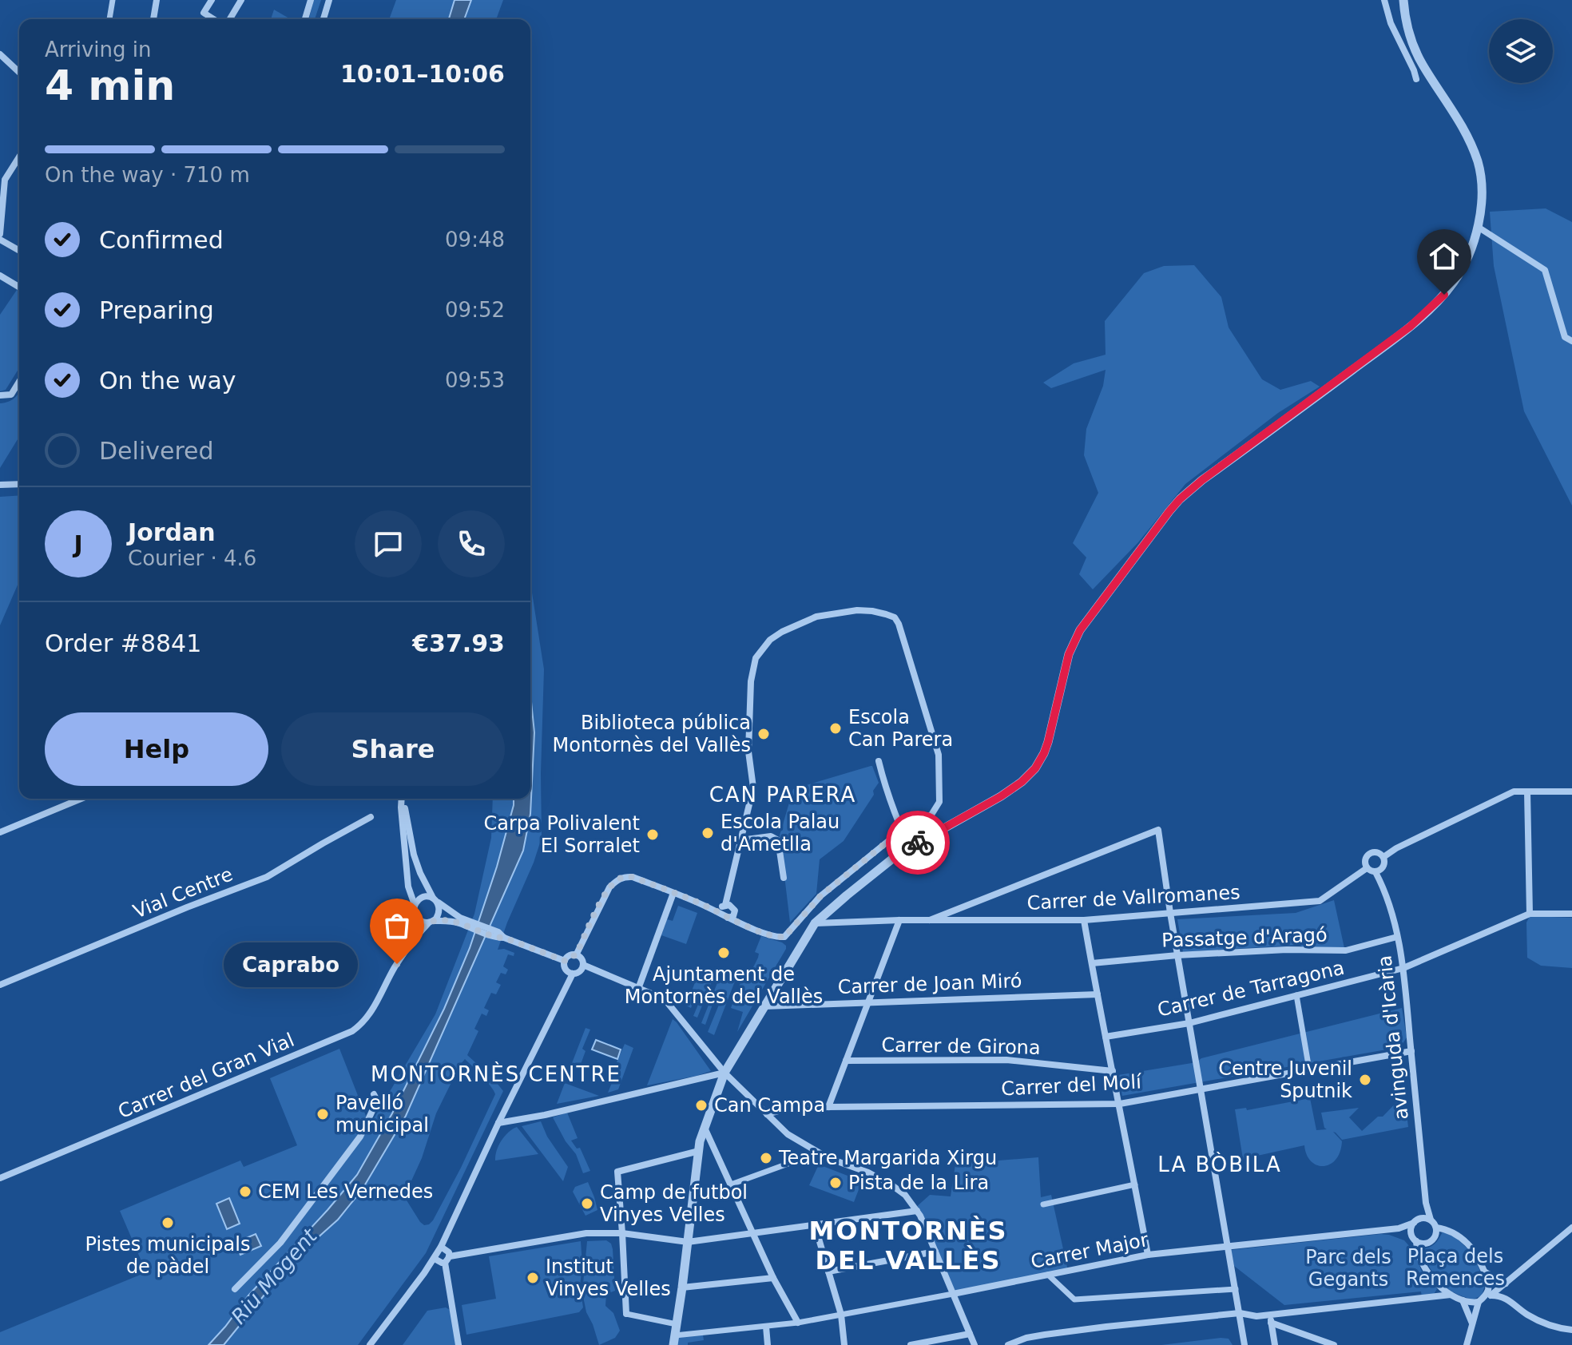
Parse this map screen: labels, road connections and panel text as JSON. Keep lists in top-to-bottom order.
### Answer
{
  "streets": {
    "street": [
      "Vial Centre",
      "Carrer de Vallromanes",
      "Passatge d'Aragó",
      "Carrer de Joan Miró",
      "Carrer de Tarragona",
      "avinguda d'Icària",
      "Carrer de Girona",
      "Carrer del Gran Vial",
      "Carrer del Molí",
      "Carrer Major"
    ]
  },
  "crossings": [
    ["Carrer de Vallromanes", "avinguda d'Icària"],
    ["Passatge d'Aragó", "avinguda d'Icària"],
    ["Carrer de Tarragona", "avinguda d'Icària"],
    ["avinguda d'Icària", "Carrer del Molí"],
    ["avinguda d'Icària", "Carrer Major"]
  ],
  "districts": [
    "CAN PARERA",
    "MONTORNÈS CENTRE",
    "LA BÒBILA",
    "MONTORNÈS DEL VALLÈS"
  ],
  "water": ["Riu Mogent"],
  "parks": ["Plaça dels Remences", "Parc dels Gegants"],
  "places": [
    "Escola Can Parera",
    "Biblioteca pública Montornès del Vallès",
    "Escola Palau d'Ametlla",
    "Carpa Polivalent El Sorralet",
    "Ajuntament de Montornès del Vallès",
    "Caprabo",
    "Centre Juvenil Sputnik",
    "Can Campa",
    "Pavelló municipal",
    "Teatre Margarida Xirgu",
    "Pista de la Lira",
    "CEM Les Vernedes",
    "Camp de futbol Vinyes Velles",
    "Pistes municipals de pàdel",
    "Institut Vinyes Velles"
  ],
  "page": {
    "heading": ["4 min", "Arriving in", "10:01–10:06"],
    "panel": [
      "Jordan",
      "Courier · 4.6",
      "Order #8841",
      "€37.93"
    ],
    "bar": "On the way · 710 m",
    "list": [
      ["Confirmed", "09:48"],
      ["Preparing", "09:52"],
      ["On the way", "09:53"],
      "Delivered"
    ],
    "round": "J",
    "buttons": ["Help", "Share"],
    "bubble": "Caprabo"
  }
}
